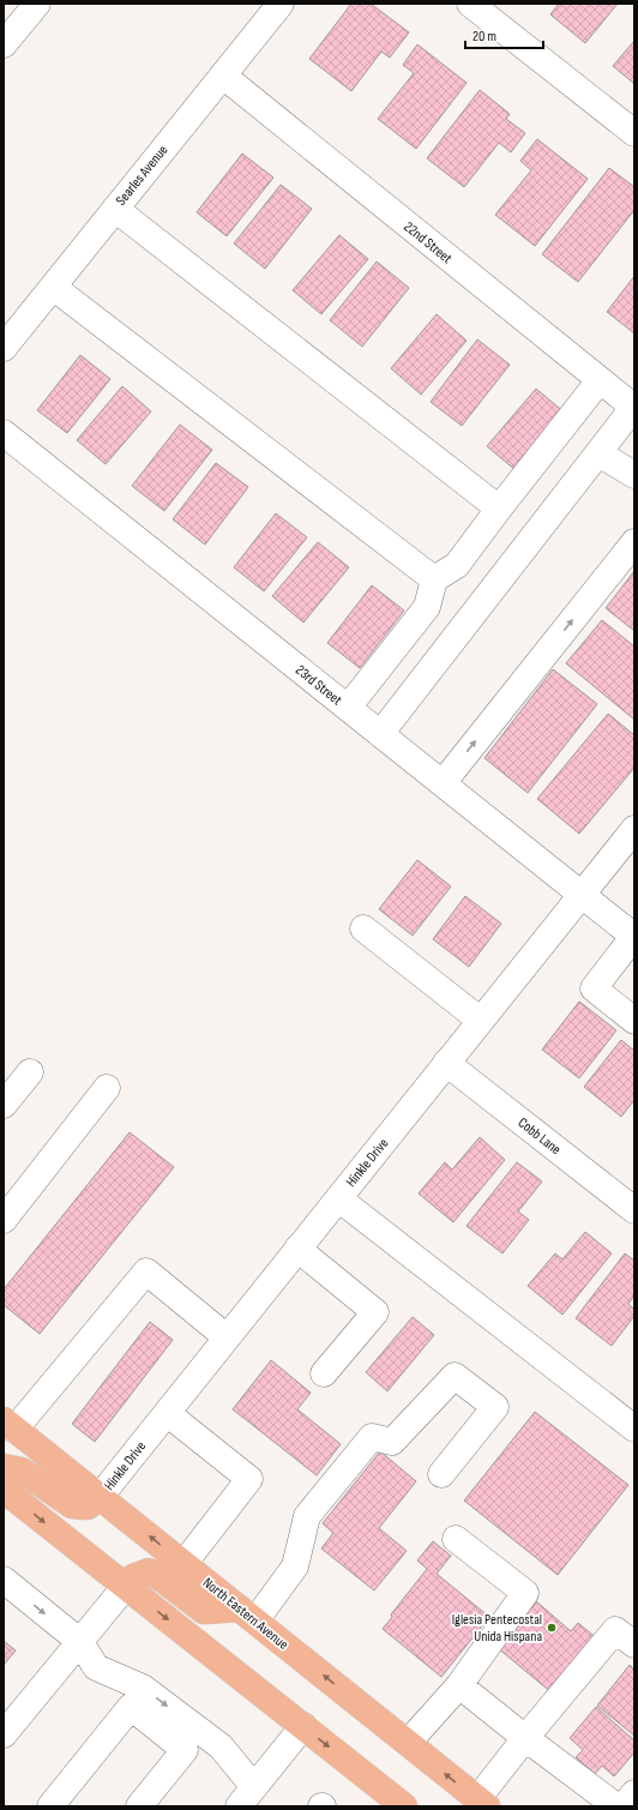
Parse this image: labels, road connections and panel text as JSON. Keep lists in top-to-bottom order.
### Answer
{
  "streets": {
    "main road": ["North Eastern Avenue"],
    "street": [
      "Searles Avenue",
      "22nd Street",
      "23rd Street",
      "Cobb Lane",
      "Hinkle Drive"
    ]
  },
  "crossings": [
    ["Searles Avenue", "22nd Street"],
    ["23rd Street", "Hinkle Drive"],
    ["Cobb Lane", "Hinkle Drive"],
    ["Hinkle Drive", "North Eastern Avenue"]
  ],
  "places": ["Iglesia Pentecostal Unida Hispana"],
  "scale_bar": "20 m"
}
